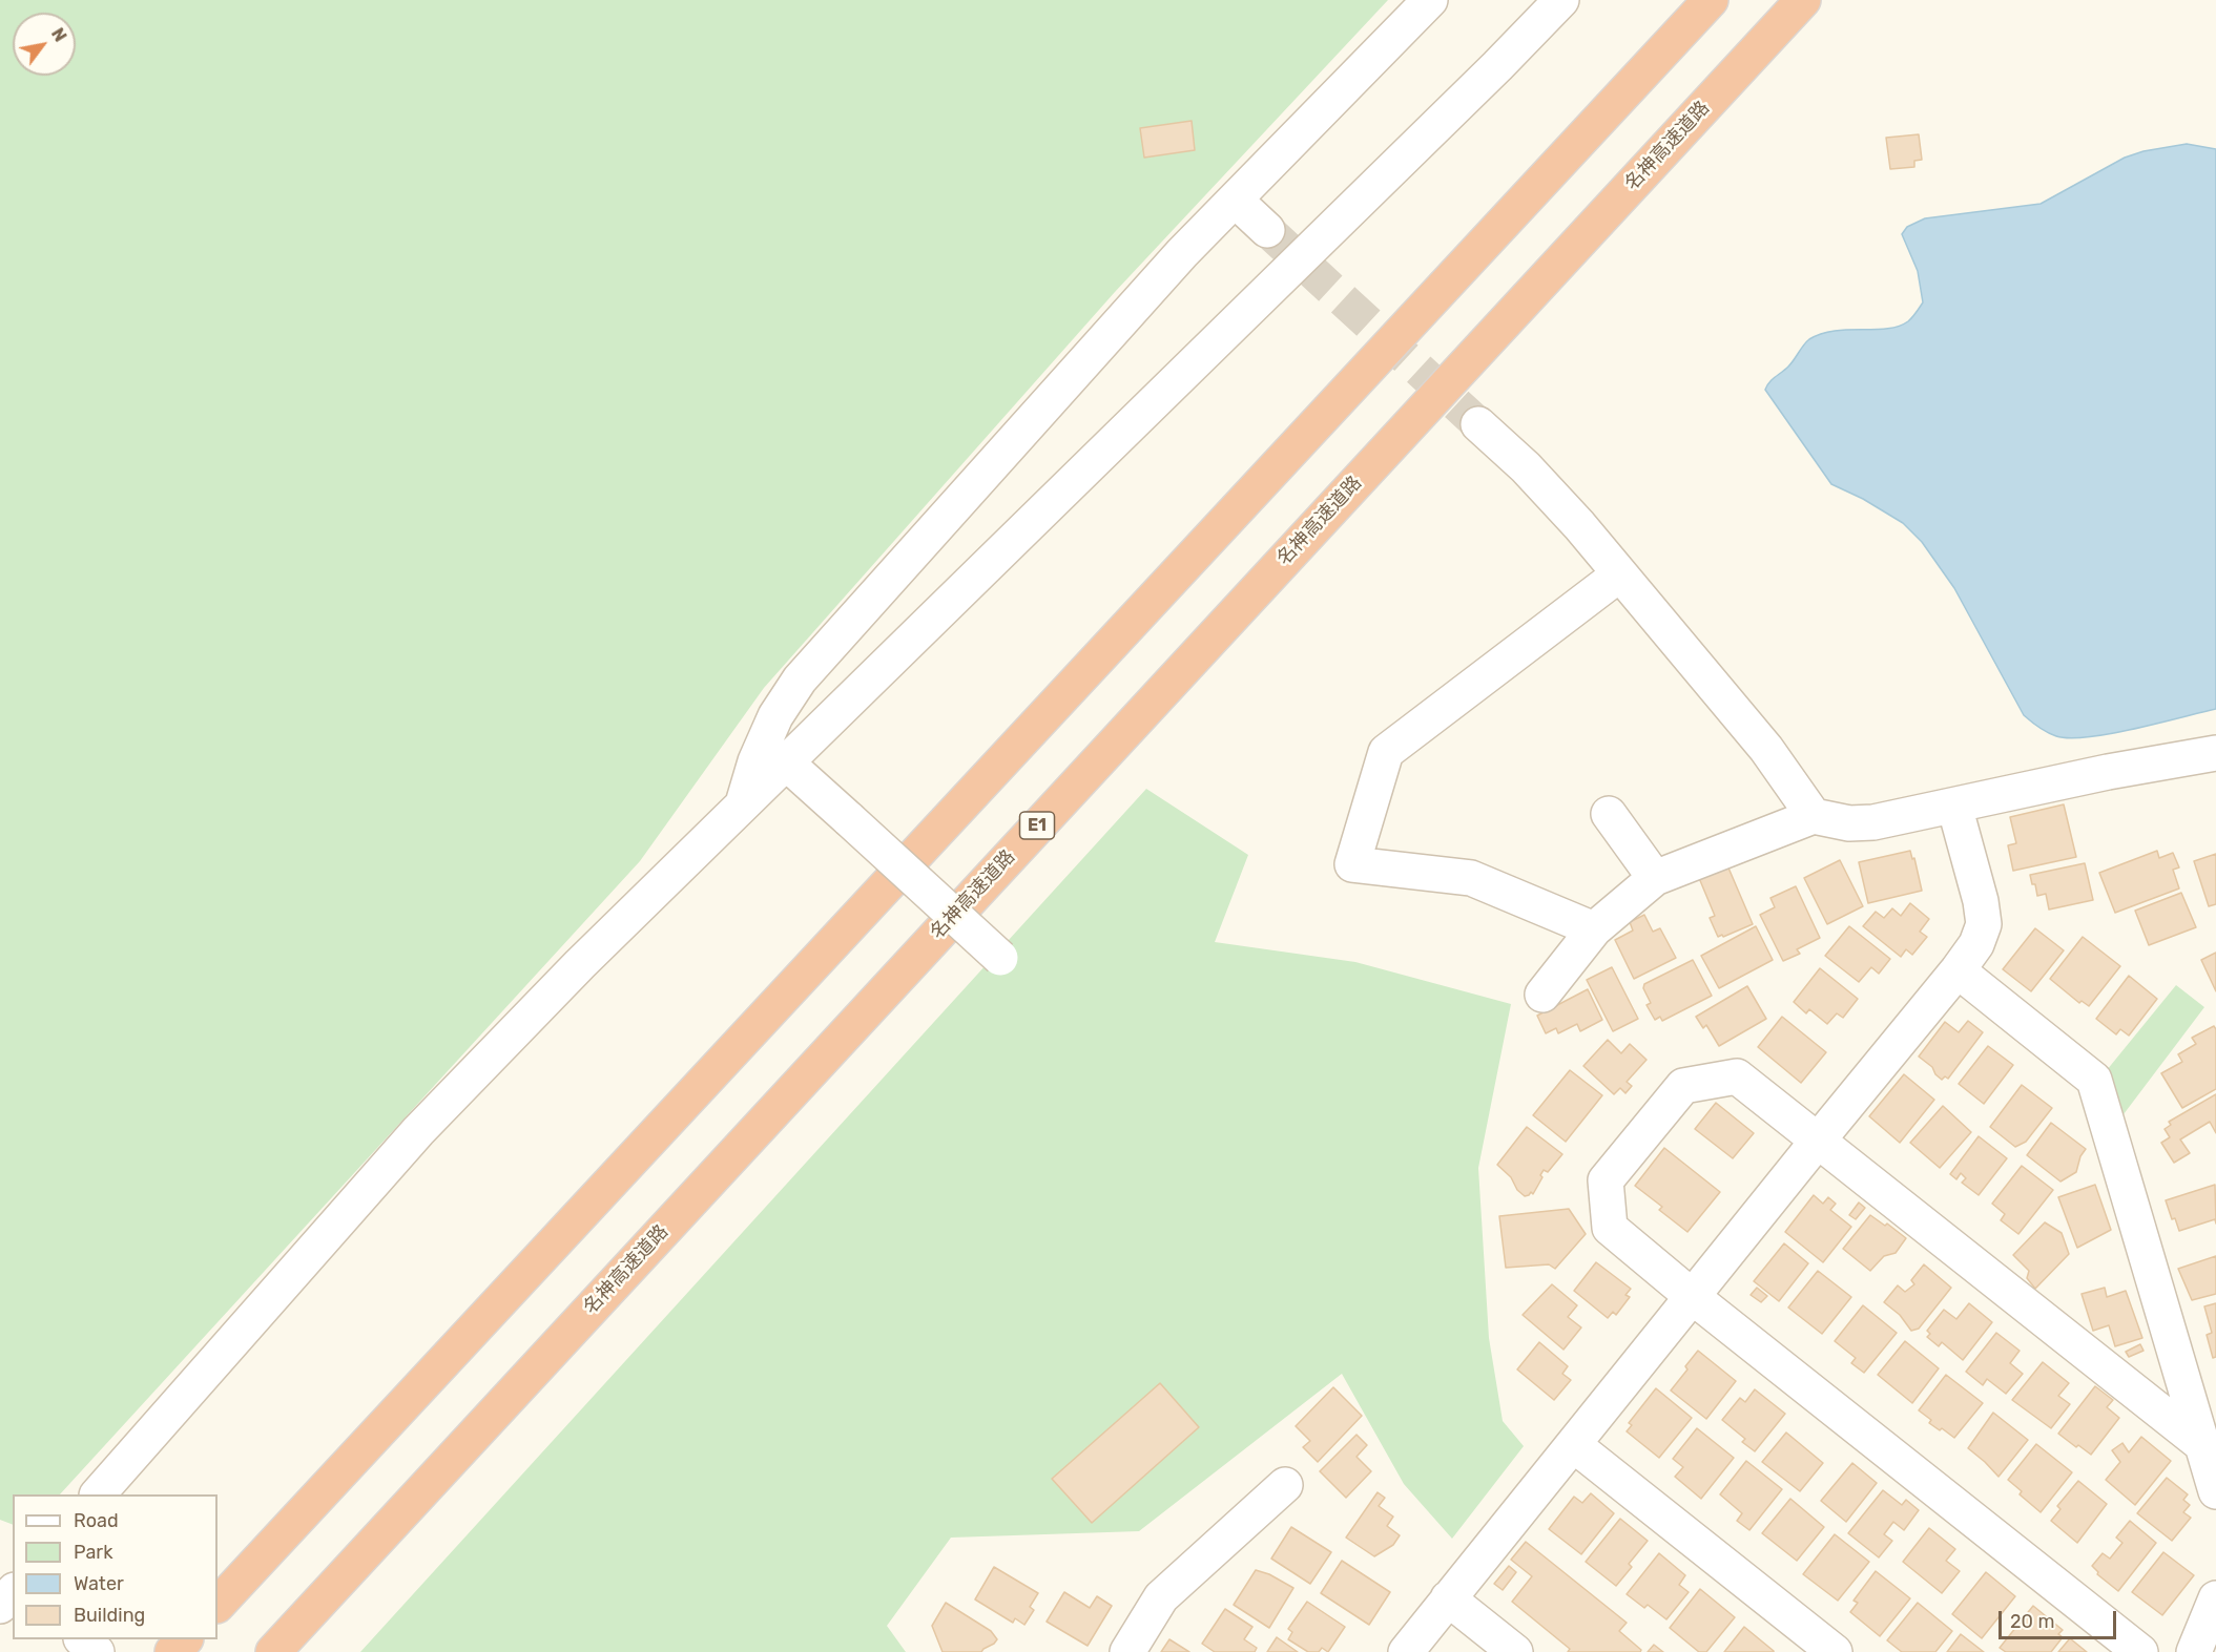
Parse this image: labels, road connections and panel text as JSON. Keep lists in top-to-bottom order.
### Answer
{
  "streets": {
    "highway": ["名神高速道路", "E1"]
  },
  "legend": [
    "Road",
    "Park",
    "Water",
    "Building"
  ],
  "scale_bar": "20 m",
  "north": "top right"
}
